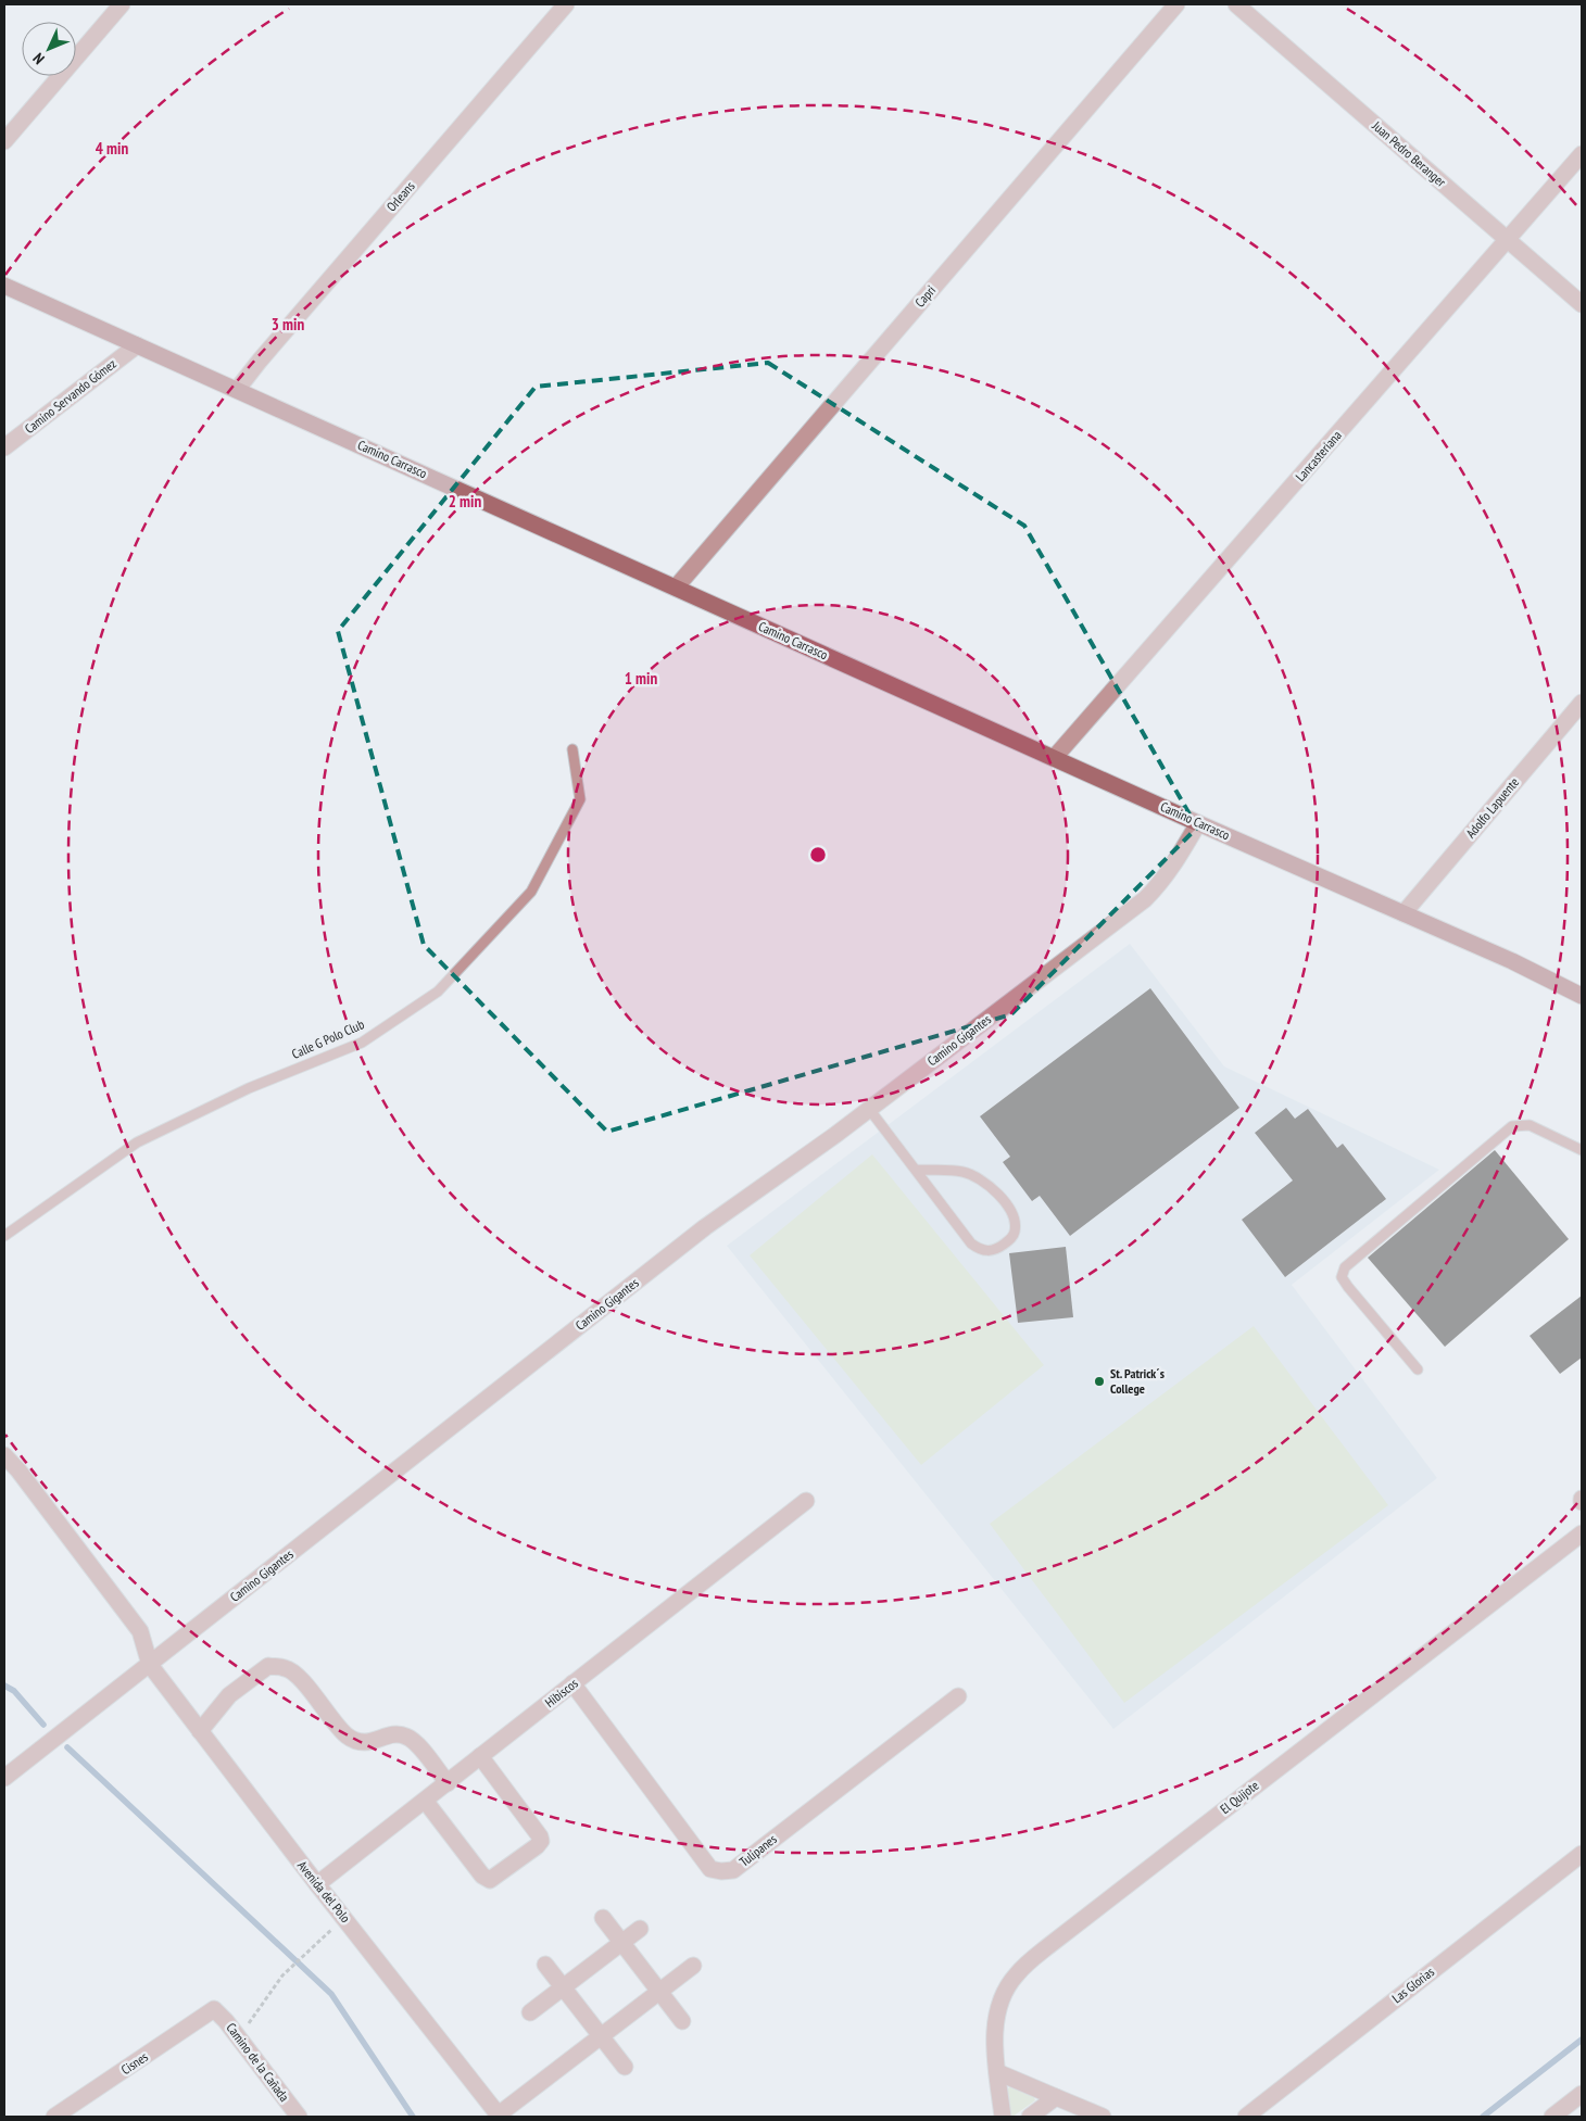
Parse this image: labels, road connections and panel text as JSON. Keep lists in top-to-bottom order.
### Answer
{
  "streets": {
    "main road": ["Camino Carrasco"],
    "street": [
      "Juan Pedro Beranger",
      "Orleans",
      "Capri",
      "Camino Servando Gómez",
      "Lancasteriana",
      "Adolfo Lapuente",
      "Camino Gigantes",
      "Hibiscos",
      "El Quijote",
      "Tulipanes",
      "Avenida del Polo",
      "Las Glorias",
      "Camino de la Cañada",
      "Cisnes"
    ],
    "lane": ["Calle G Polo Club"]
  },
  "crossings": [
    ["Juan Pedro Beranger", "Lancasteriana"],
    ["Orleans", "Camino Carrasco"],
    ["Capri", "Camino Carrasco"],
    ["Camino Servando Gómez", "Camino Carrasco"],
    ["Lancasteriana", "Camino Carrasco"],
    ["Camino Carrasco", "Adolfo Lapuente"],
    ["Camino Carrasco", "Camino Gigantes"],
    ["Camino Gigantes", "Avenida del Polo"],
    ["Hibiscos", "Tulipanes"],
    ["Hibiscos", "Avenida del Polo"],
    ["Camino de la Cañada", "Cisnes"]
  ],
  "places": ["St. Patrick´s College"],
  "north": "bottom left",
  "rings": [
    "4 min",
    "3 min",
    "2 min",
    "1 min"
  ]
}
